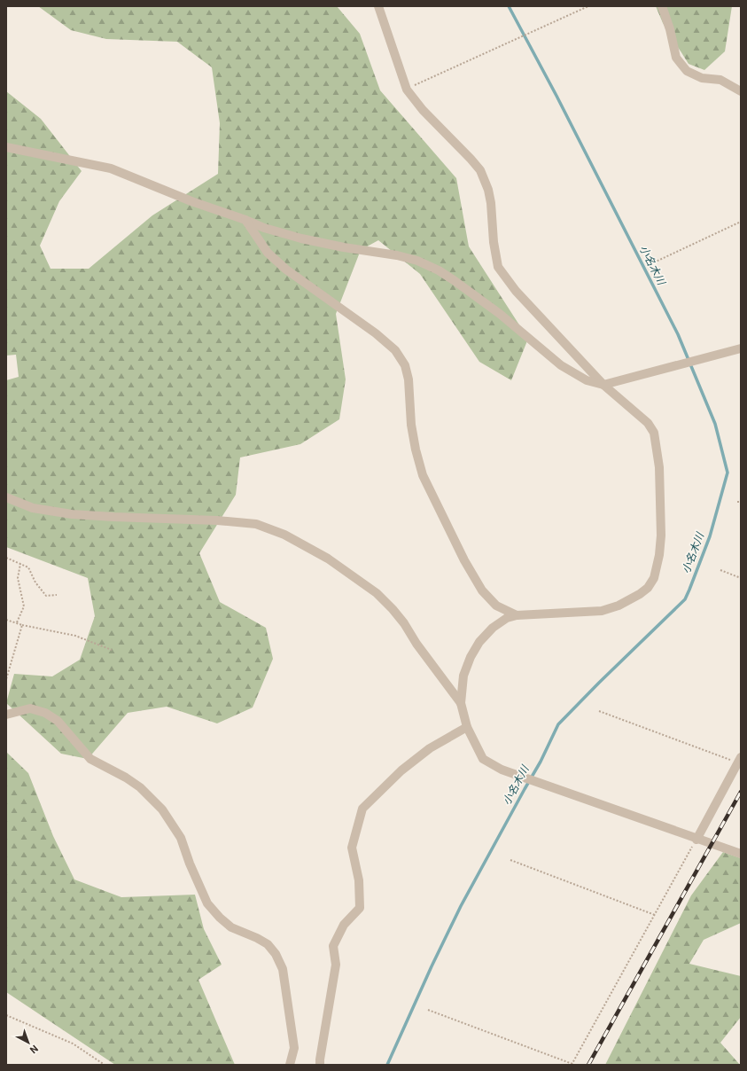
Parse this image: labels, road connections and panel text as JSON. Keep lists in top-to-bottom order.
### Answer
{
  "water": ["小名木川"],
  "north": "bottom right"
}
